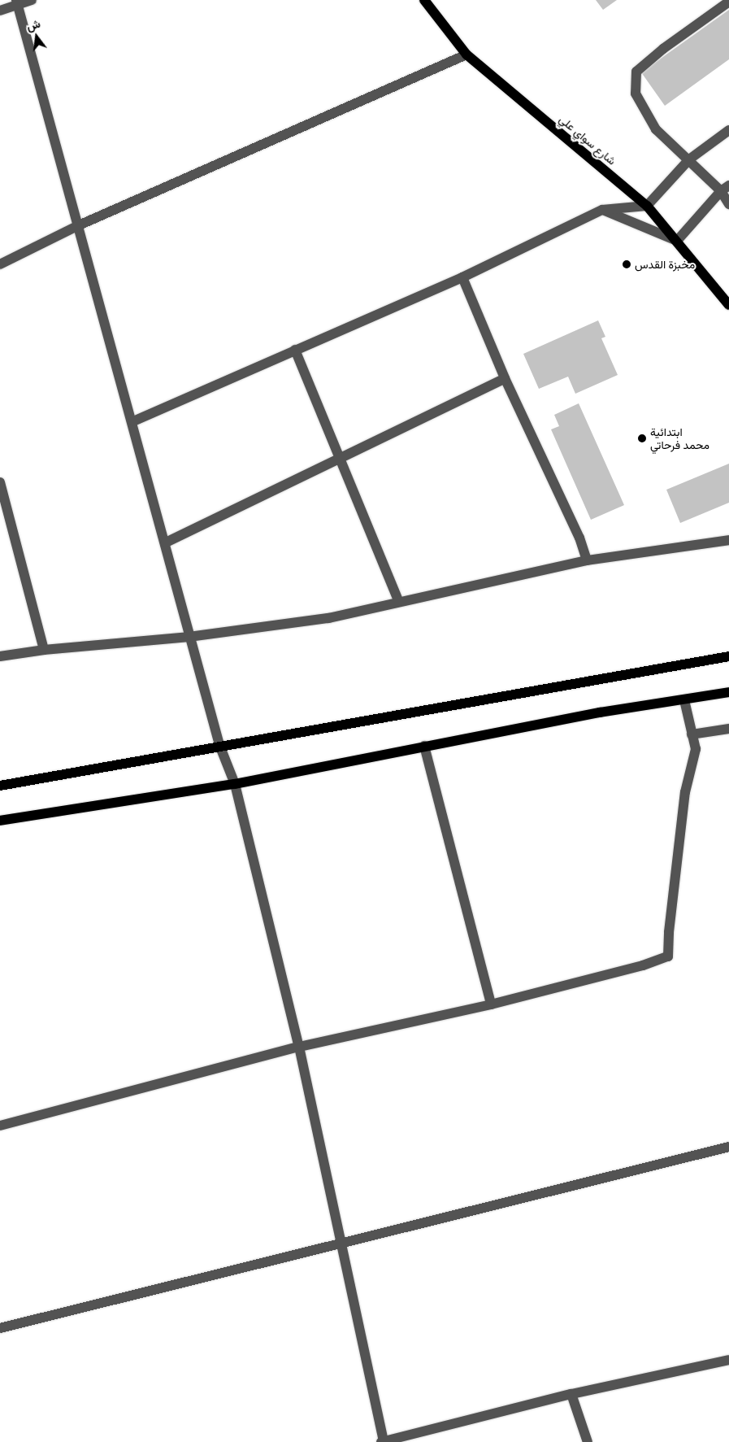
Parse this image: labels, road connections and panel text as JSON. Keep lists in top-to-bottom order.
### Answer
{
  "streets": {
    "main road": ["شارع سواي علي"]
  },
  "places": ["مخبزة القدس", "ابتدائية محمد فرحاتي"],
  "north": "top"
}
